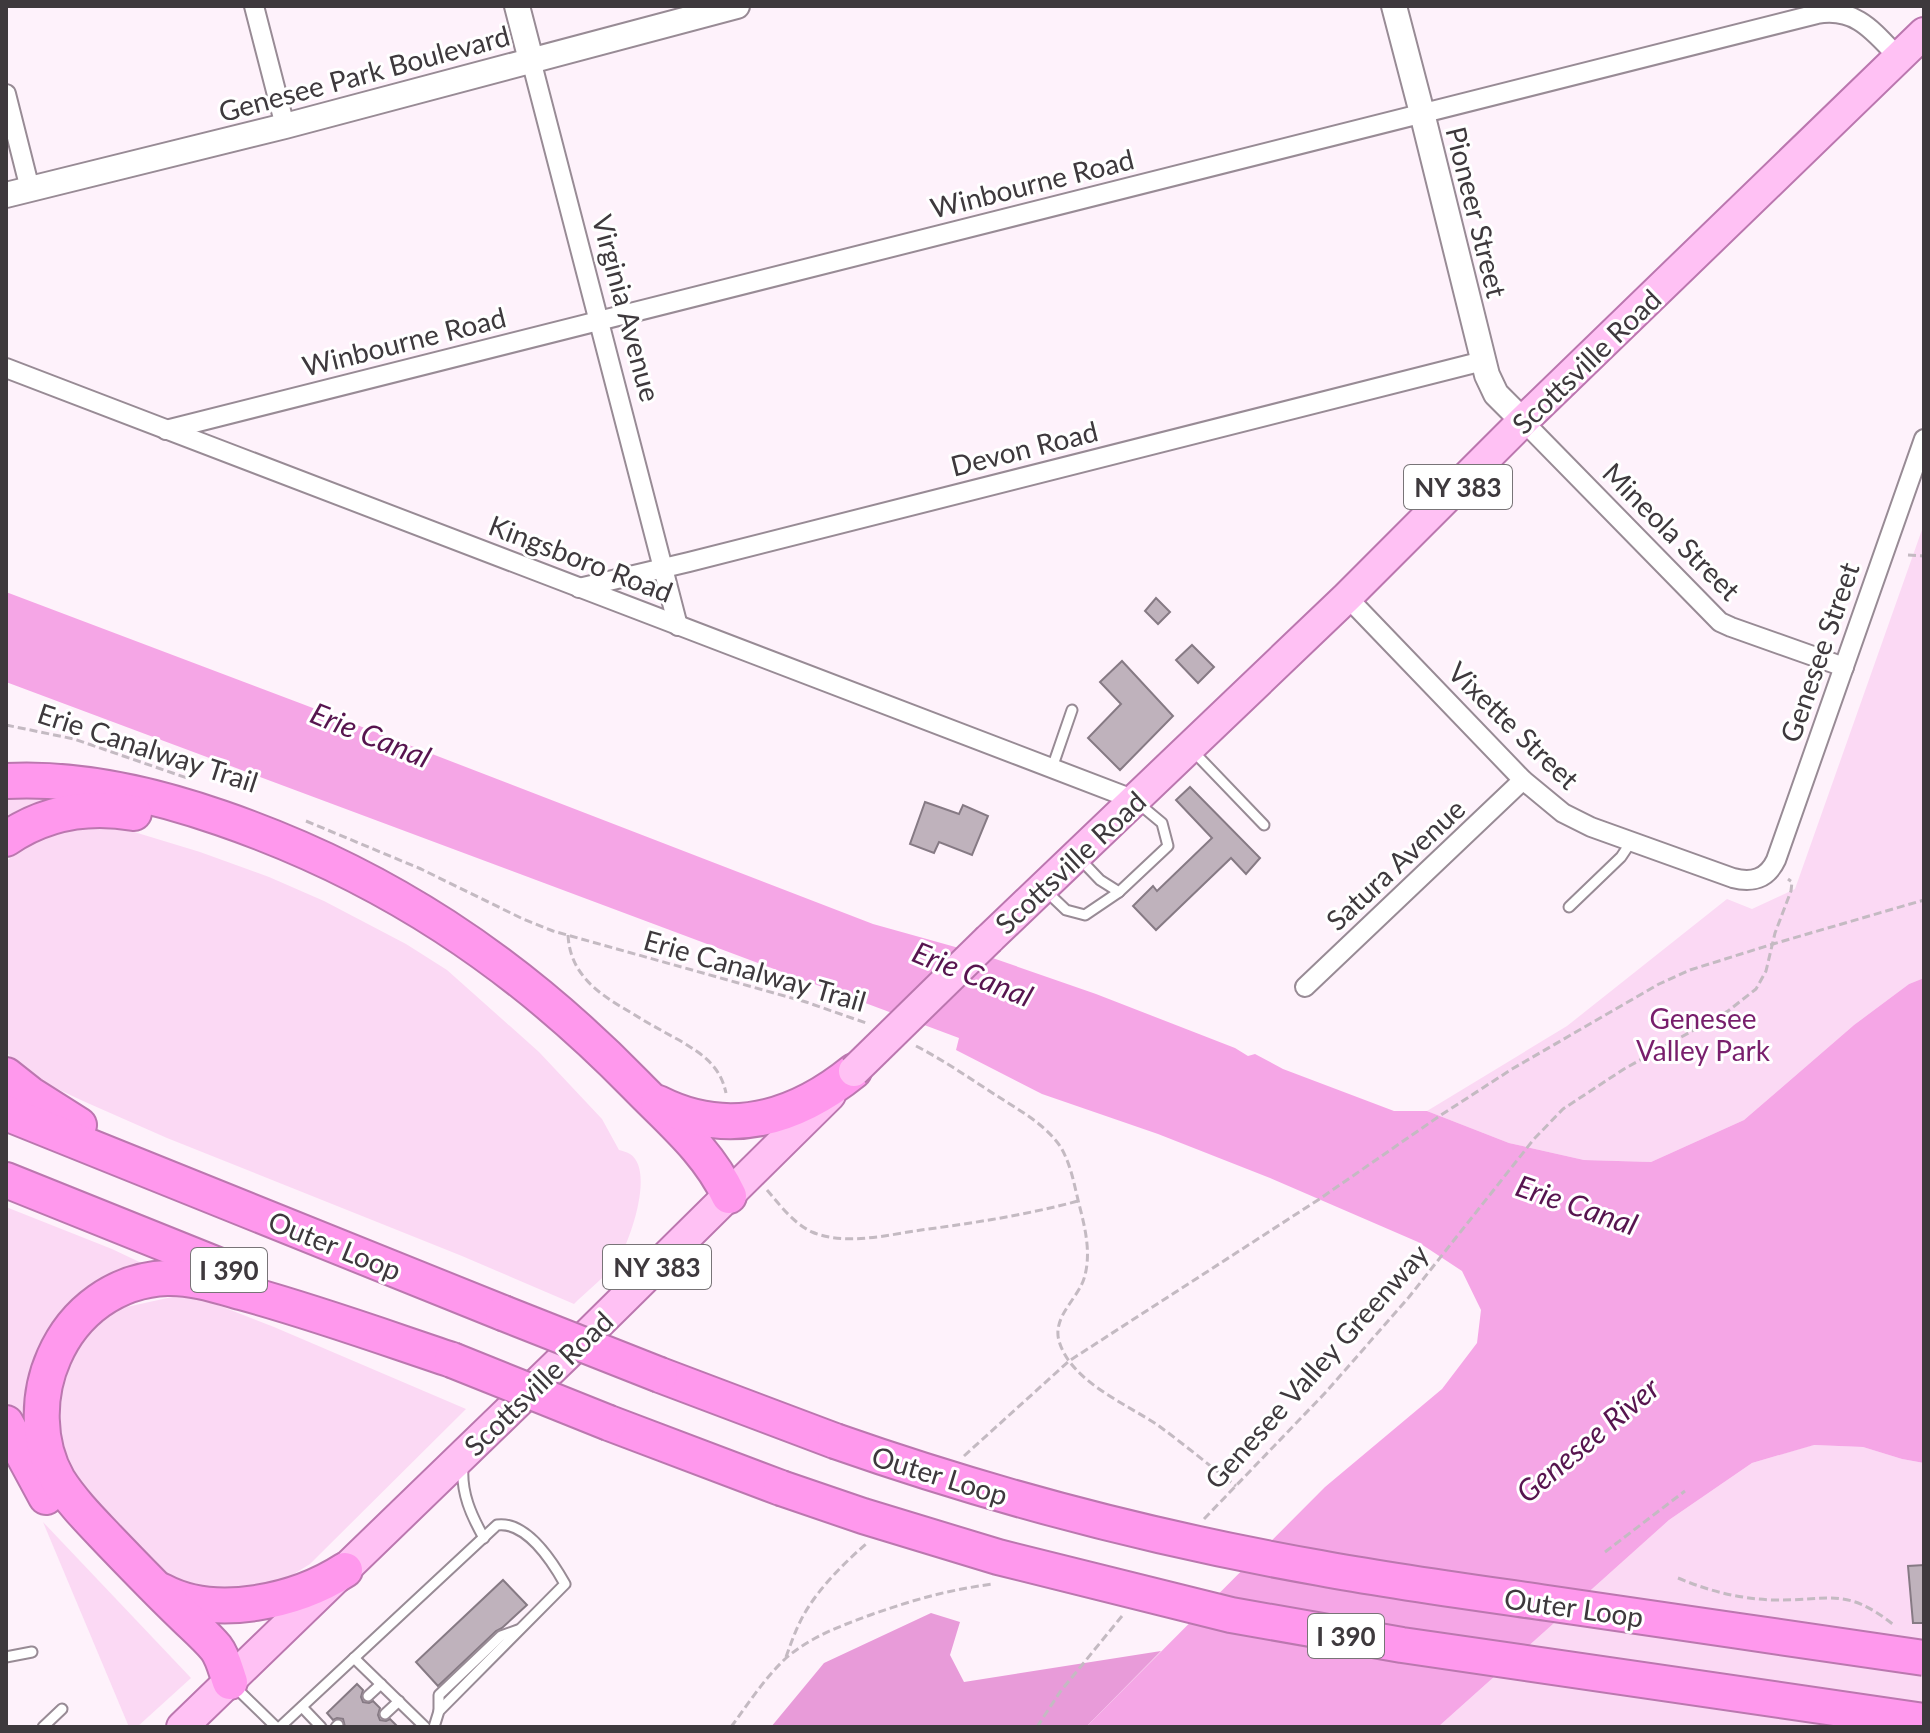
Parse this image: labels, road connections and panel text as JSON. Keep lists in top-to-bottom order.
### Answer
{
  "streets": {
    "highway": ["Outer Loop", "I 390"],
    "main road": ["Scottsville Road", "NY 383"],
    "street": [
      "Genesee Park Boulevard",
      "Winbourne Road",
      "Pioneer Street",
      "Virginia Avenue",
      "Devon Road",
      "Mineola Street",
      "Kingsboro Road",
      "Genesee Street",
      "Vixette Street",
      "Satura Avenue"
    ],
    "path": ["Erie Canalway Trail", "Genesee Valley Greenway"]
  },
  "crossings": [
    ["Genesee Park Boulevard", "Virginia Avenue"],
    ["Winbourne Road", "Pioneer Street"],
    ["Winbourne Road", "Virginia Avenue"],
    ["Winbourne Road", "Scottsville Road"],
    ["Winbourne Road", "Kingsboro Road"],
    ["Pioneer Street", "Scottsville Road"],
    ["Pioneer Street", "Devon Road"],
    ["Pioneer Street", "Mineola Street"],
    ["Virginia Avenue", "Devon Road"],
    ["Virginia Avenue", "Kingsboro Road"],
    ["Scottsville Road", "Mineola Street"],
    ["Scottsville Road", "Kingsboro Road"],
    ["Scottsville Road", "Vixette Street"],
    ["Devon Road", "Kingsboro Road"],
    ["Mineola Street", "Genesee Street"],
    ["Genesee Street", "Vixette Street"],
    ["Genesee Street", "Genesee Valley Greenway"],
    ["Vixette Street", "Satura Avenue"],
    ["Vixette Street", "Genesee Valley Greenway"]
  ],
  "water": ["Erie Canal", "Genesee River"],
  "parks": ["Genesee Valley Park"]
}
